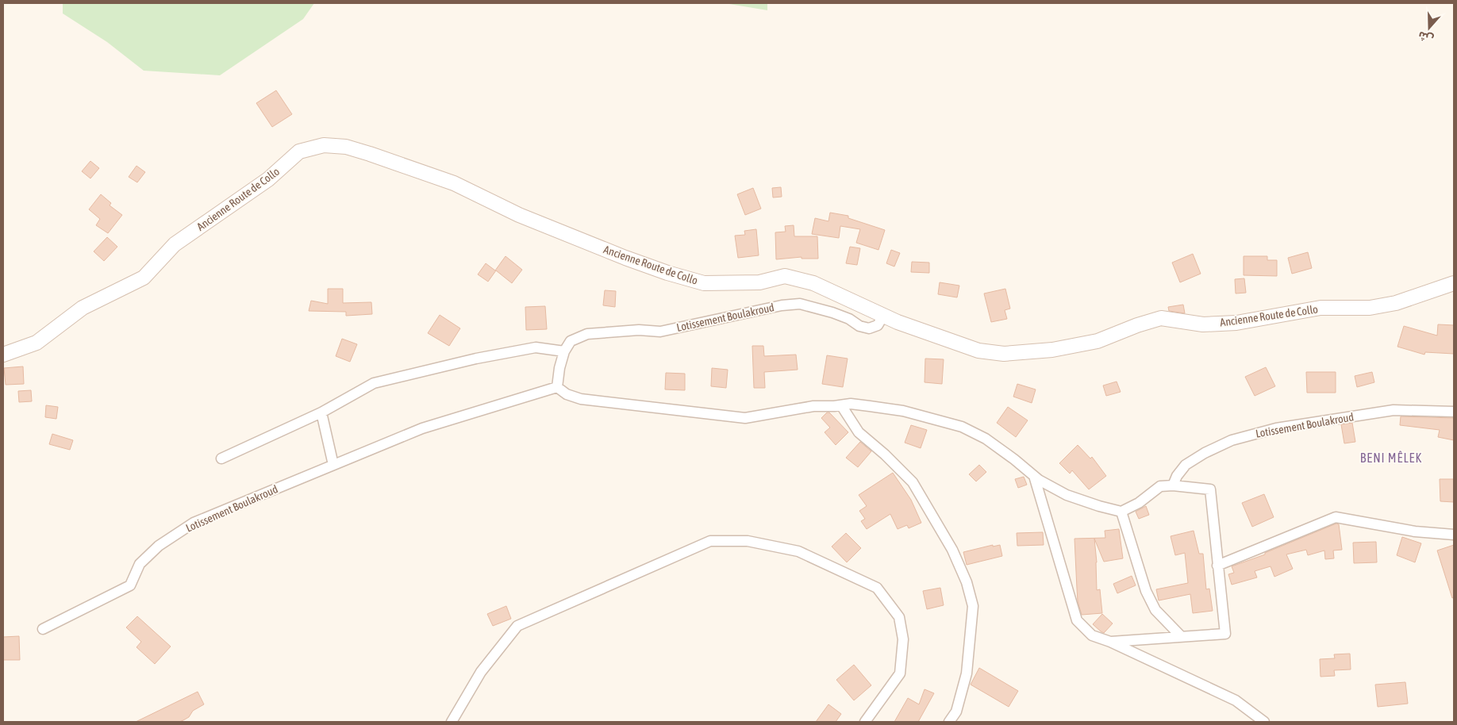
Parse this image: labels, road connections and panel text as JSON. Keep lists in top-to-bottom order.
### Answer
{
  "streets": {
    "main road": ["Ancienne Route de Collo"],
    "street": ["Lotissement Boulakroud"]
  },
  "crossings": [
    ["Ancienne Route de Collo", "Lotissement Boulakroud"]
  ],
  "districts": ["BENI MÊLEK"],
  "north": "bottom"
}
